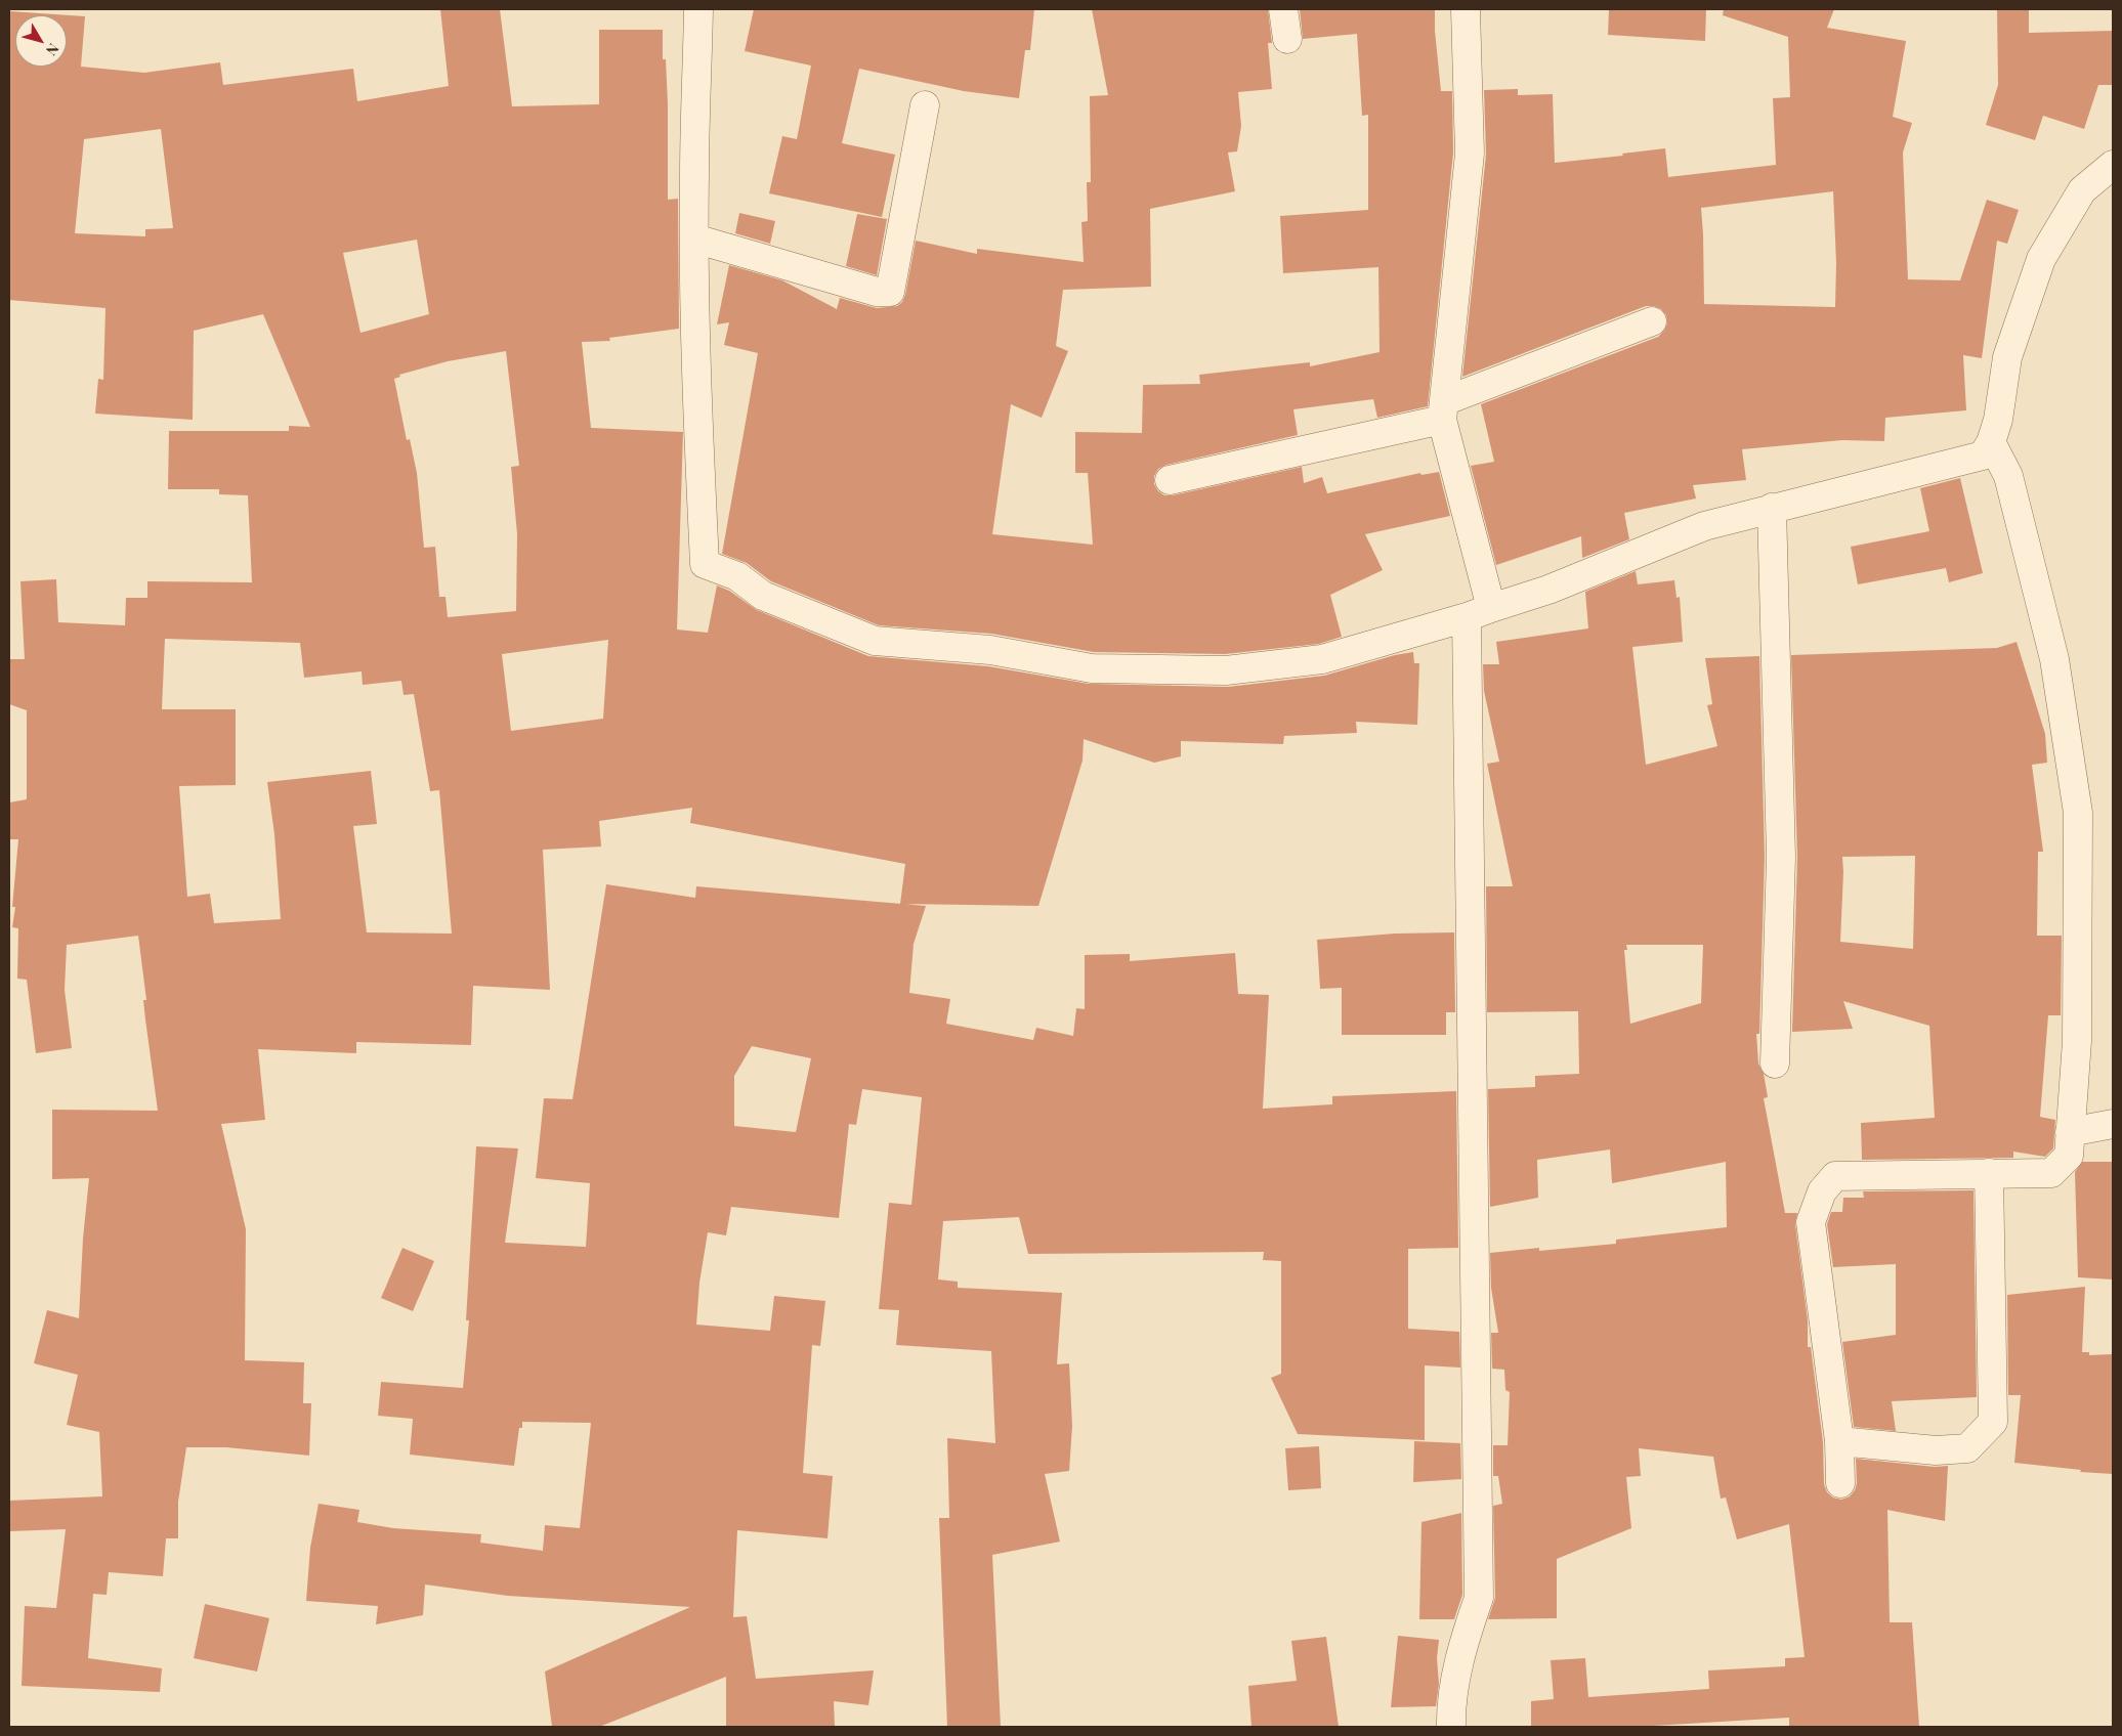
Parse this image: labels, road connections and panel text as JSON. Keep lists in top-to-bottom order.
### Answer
{
  "north": "bottom right"
}
